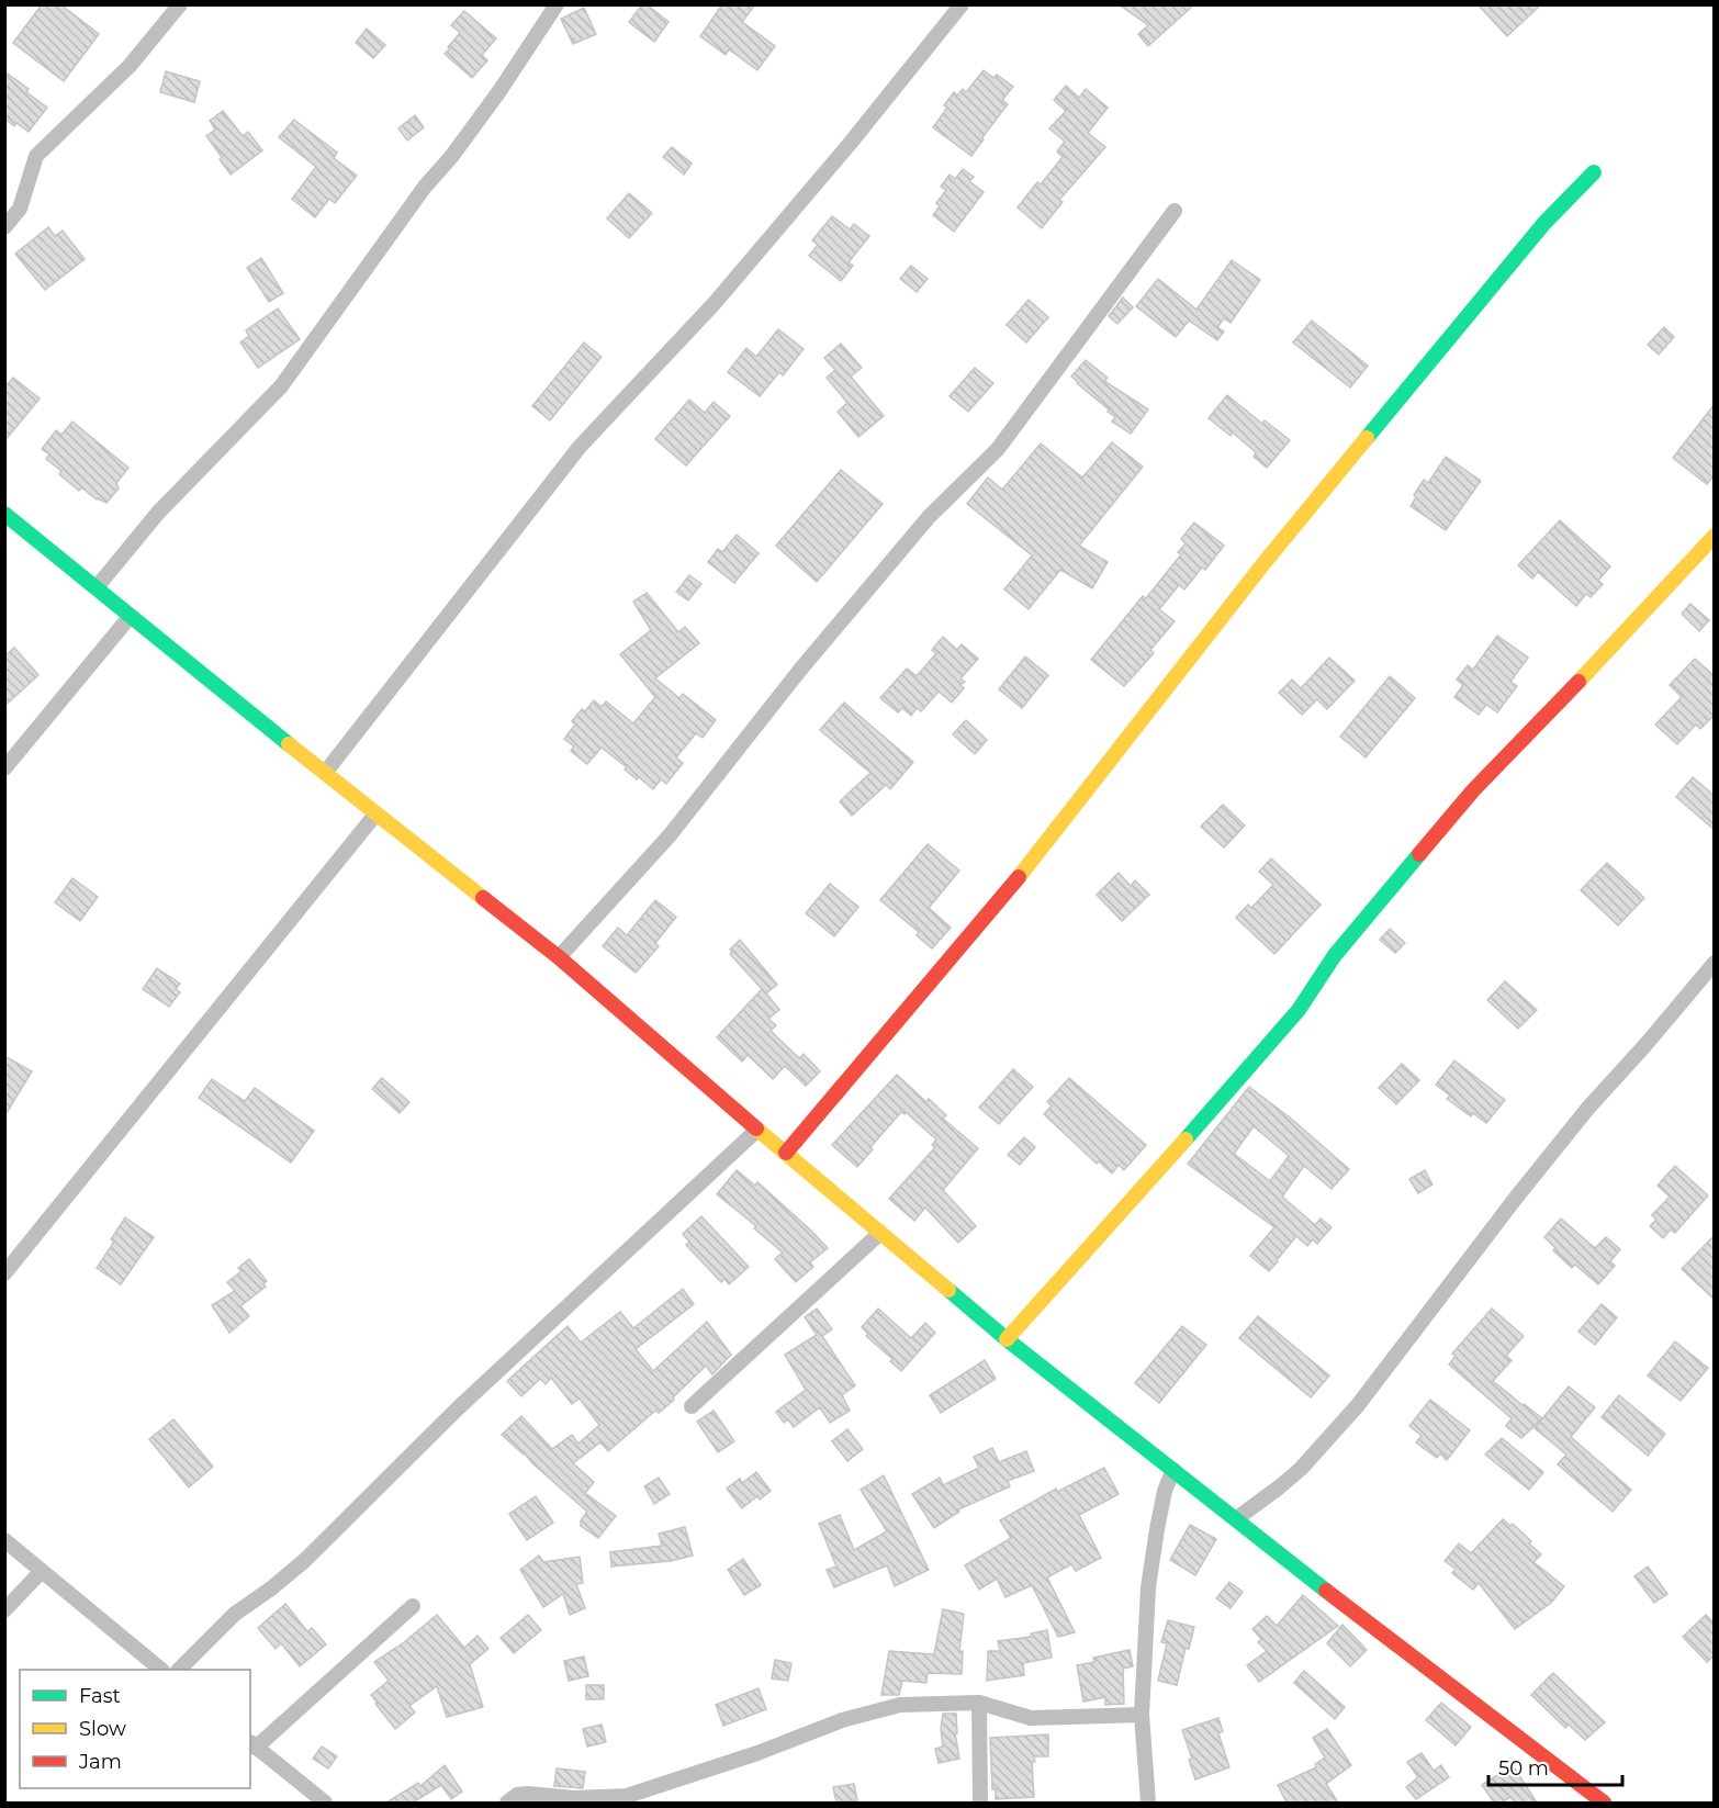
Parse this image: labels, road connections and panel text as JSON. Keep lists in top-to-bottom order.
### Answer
{
  "legend": ["Fast", "Slow", "Jam"],
  "scale_bar": "50 m"
}
